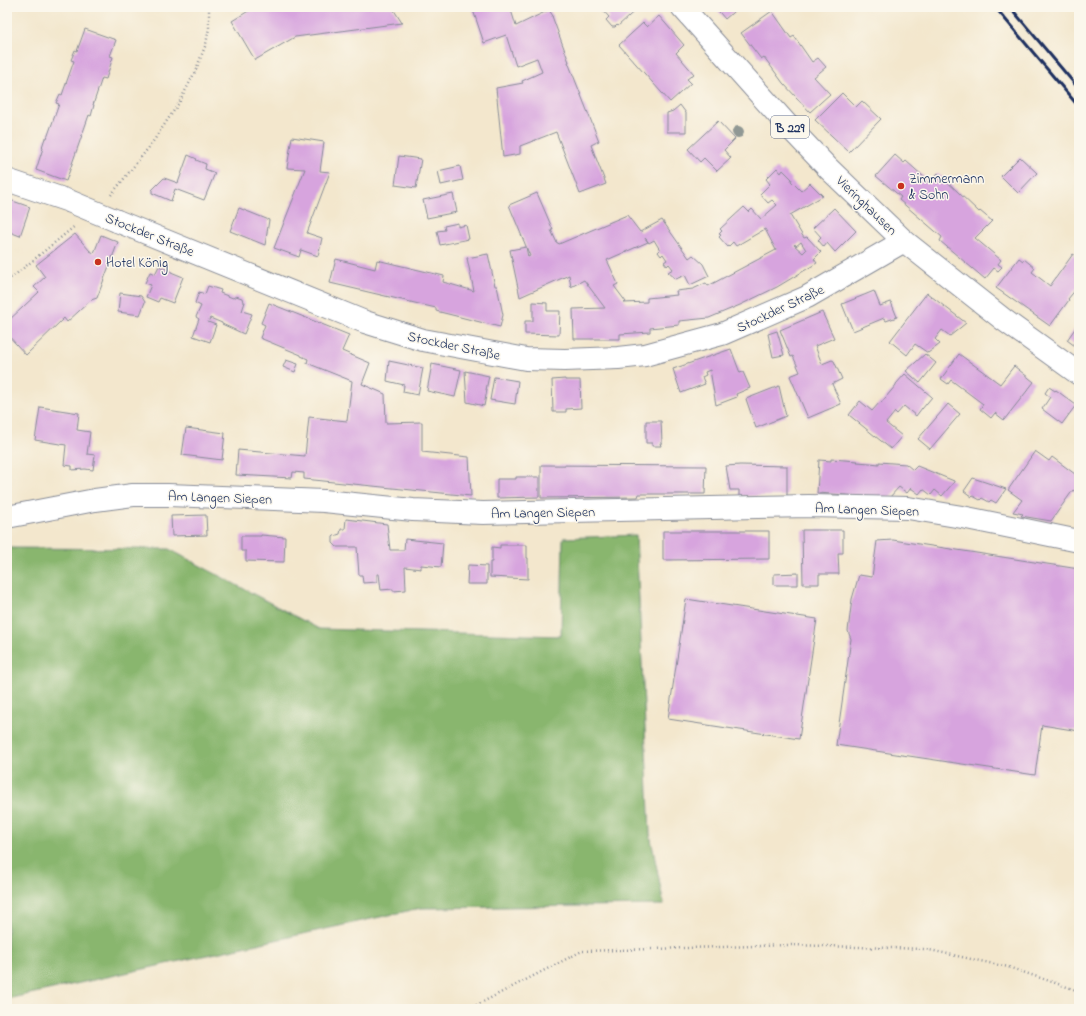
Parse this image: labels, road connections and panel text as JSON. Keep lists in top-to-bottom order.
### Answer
{
  "streets": {
    "street": [
      "B 229",
      "Vieringhausen",
      "Stockder Straße",
      "Am Langen Siepen"
    ]
  },
  "crossings": [
    ["Vieringhausen", "Stockder Straße"]
  ],
  "places": ["Zimmermann & Sohn", "Hotel König"]
}
